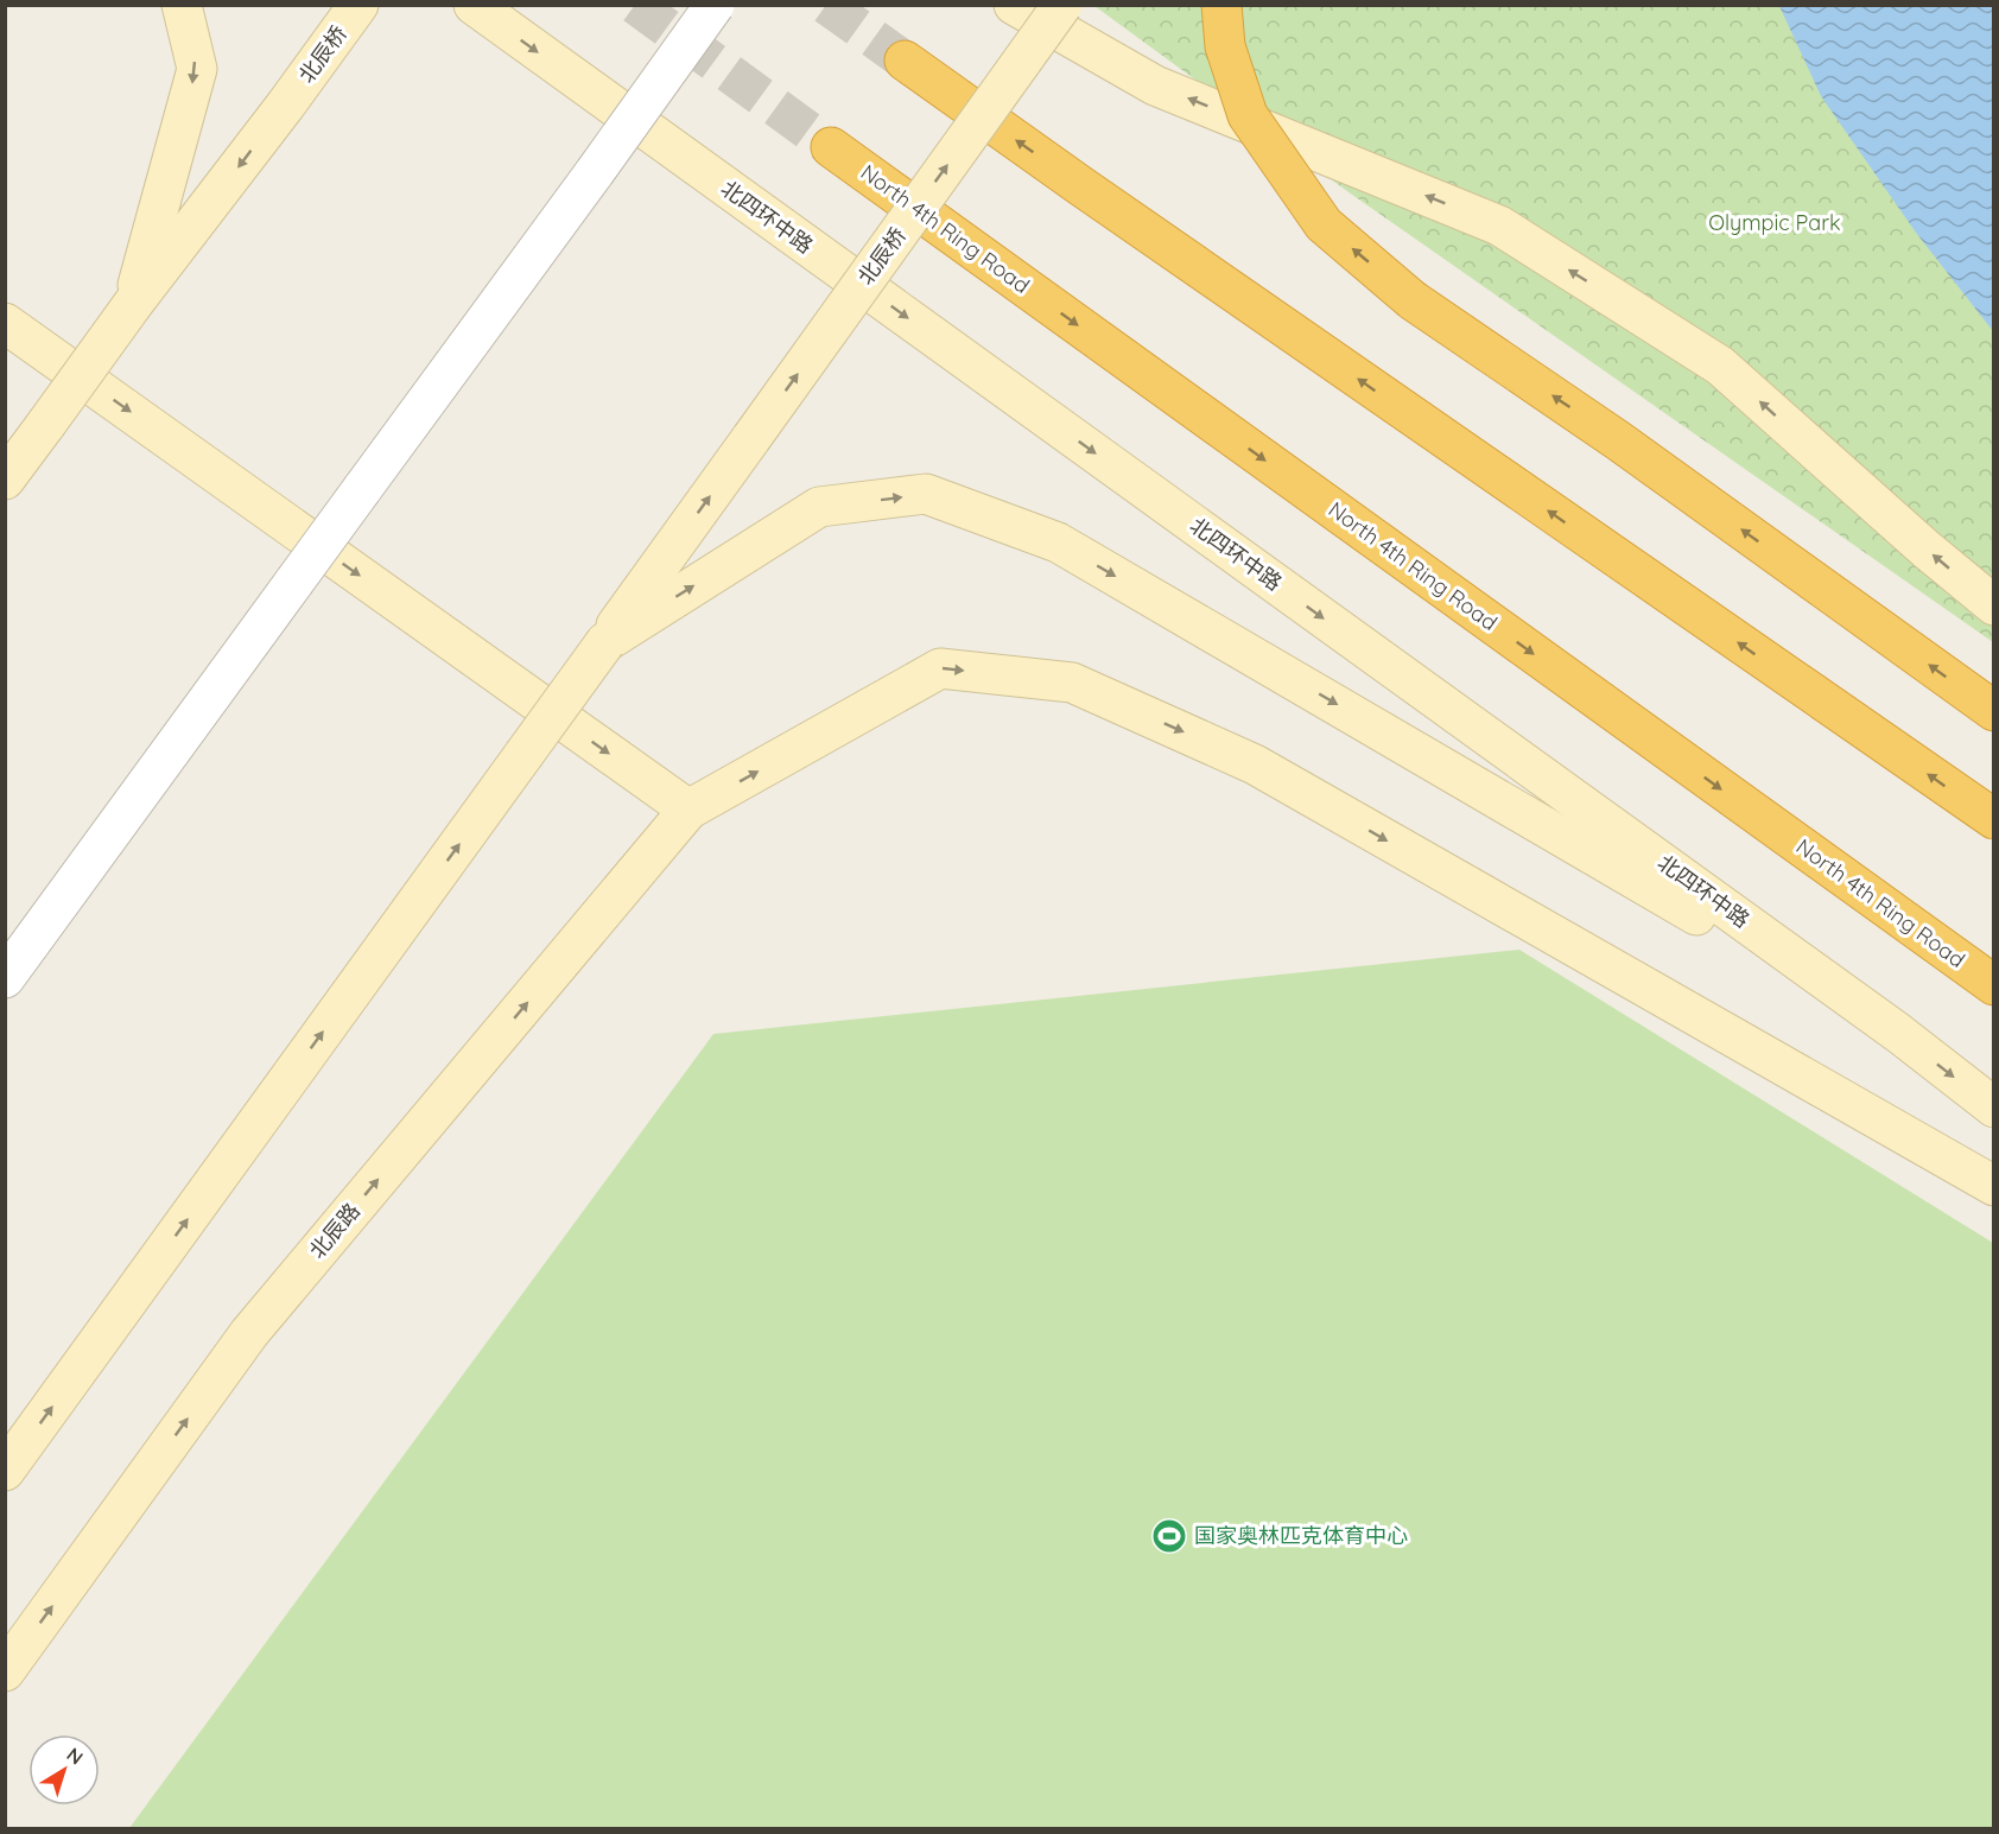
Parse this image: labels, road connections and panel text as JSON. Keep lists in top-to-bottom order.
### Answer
{
  "streets": {
    "highway": ["North 4th Ring Road"],
    "street": ["北辰桥", "北四环中路", "北辰路"]
  },
  "one_way": ["北四环中路", "北辰路"],
  "parks": ["Olympic Park"],
  "places": {
    "sports": ["国家奥林匹克体育中心"]
  },
  "north": "top right"
}
